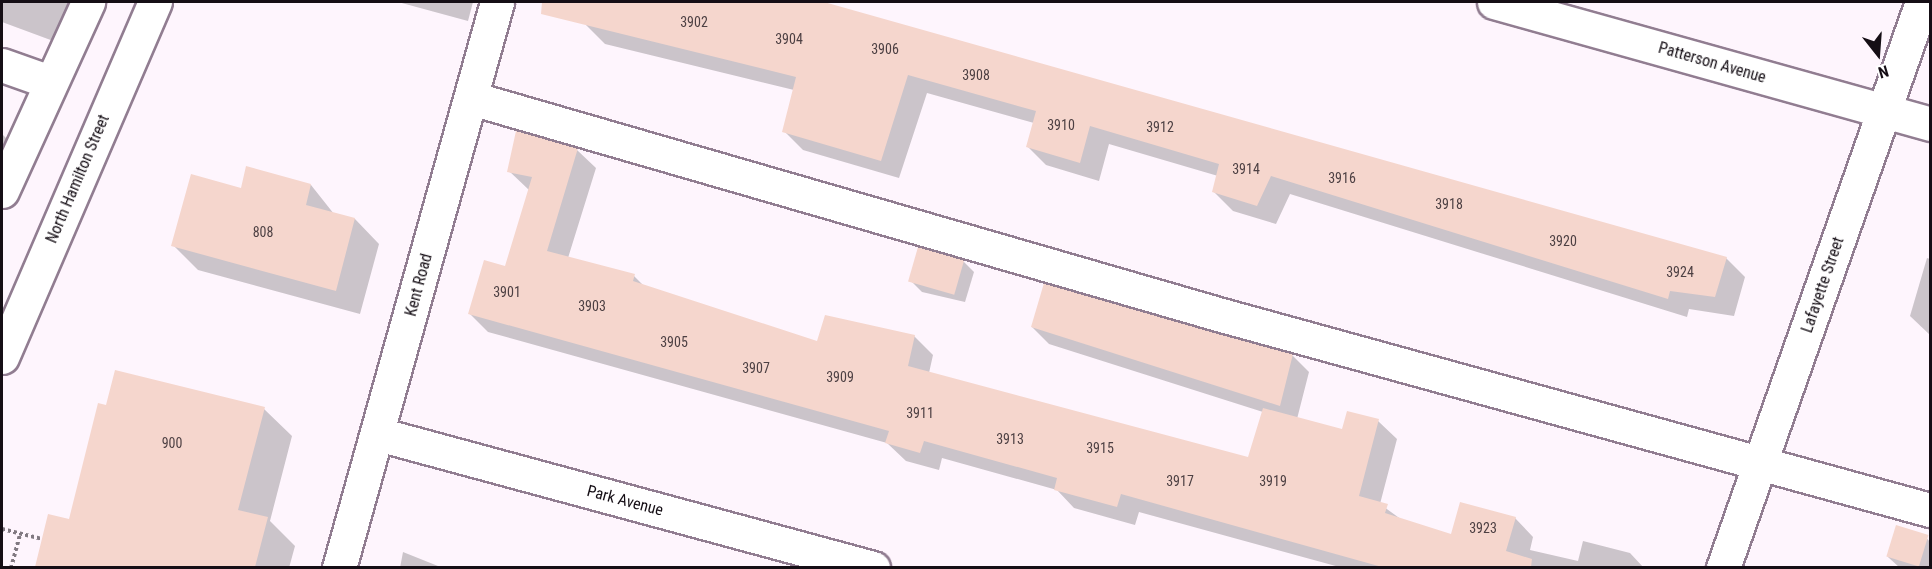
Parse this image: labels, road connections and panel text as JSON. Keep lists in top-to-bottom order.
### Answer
{
  "streets": {
    "street": [
      "Patterson Avenue",
      "North Hamilton Street",
      "Kent Road",
      "Lafayette Street",
      "Park Avenue"
    ]
  },
  "crossings": [
    ["Patterson Avenue", "Lafayette Street"],
    ["Kent Road", "Park Avenue"]
  ],
  "house_numbers": [
    "3902",
    "3904",
    "3906",
    "3908",
    "3910",
    "3912",
    "3914",
    "3916",
    "3918",
    "808",
    "3920",
    "3924",
    "3901",
    "3903",
    "3905",
    "3907",
    "3909",
    "3911",
    "3913",
    "900",
    "3915",
    "3917",
    "3919",
    "3923"
  ],
  "north": "bottom"
}
